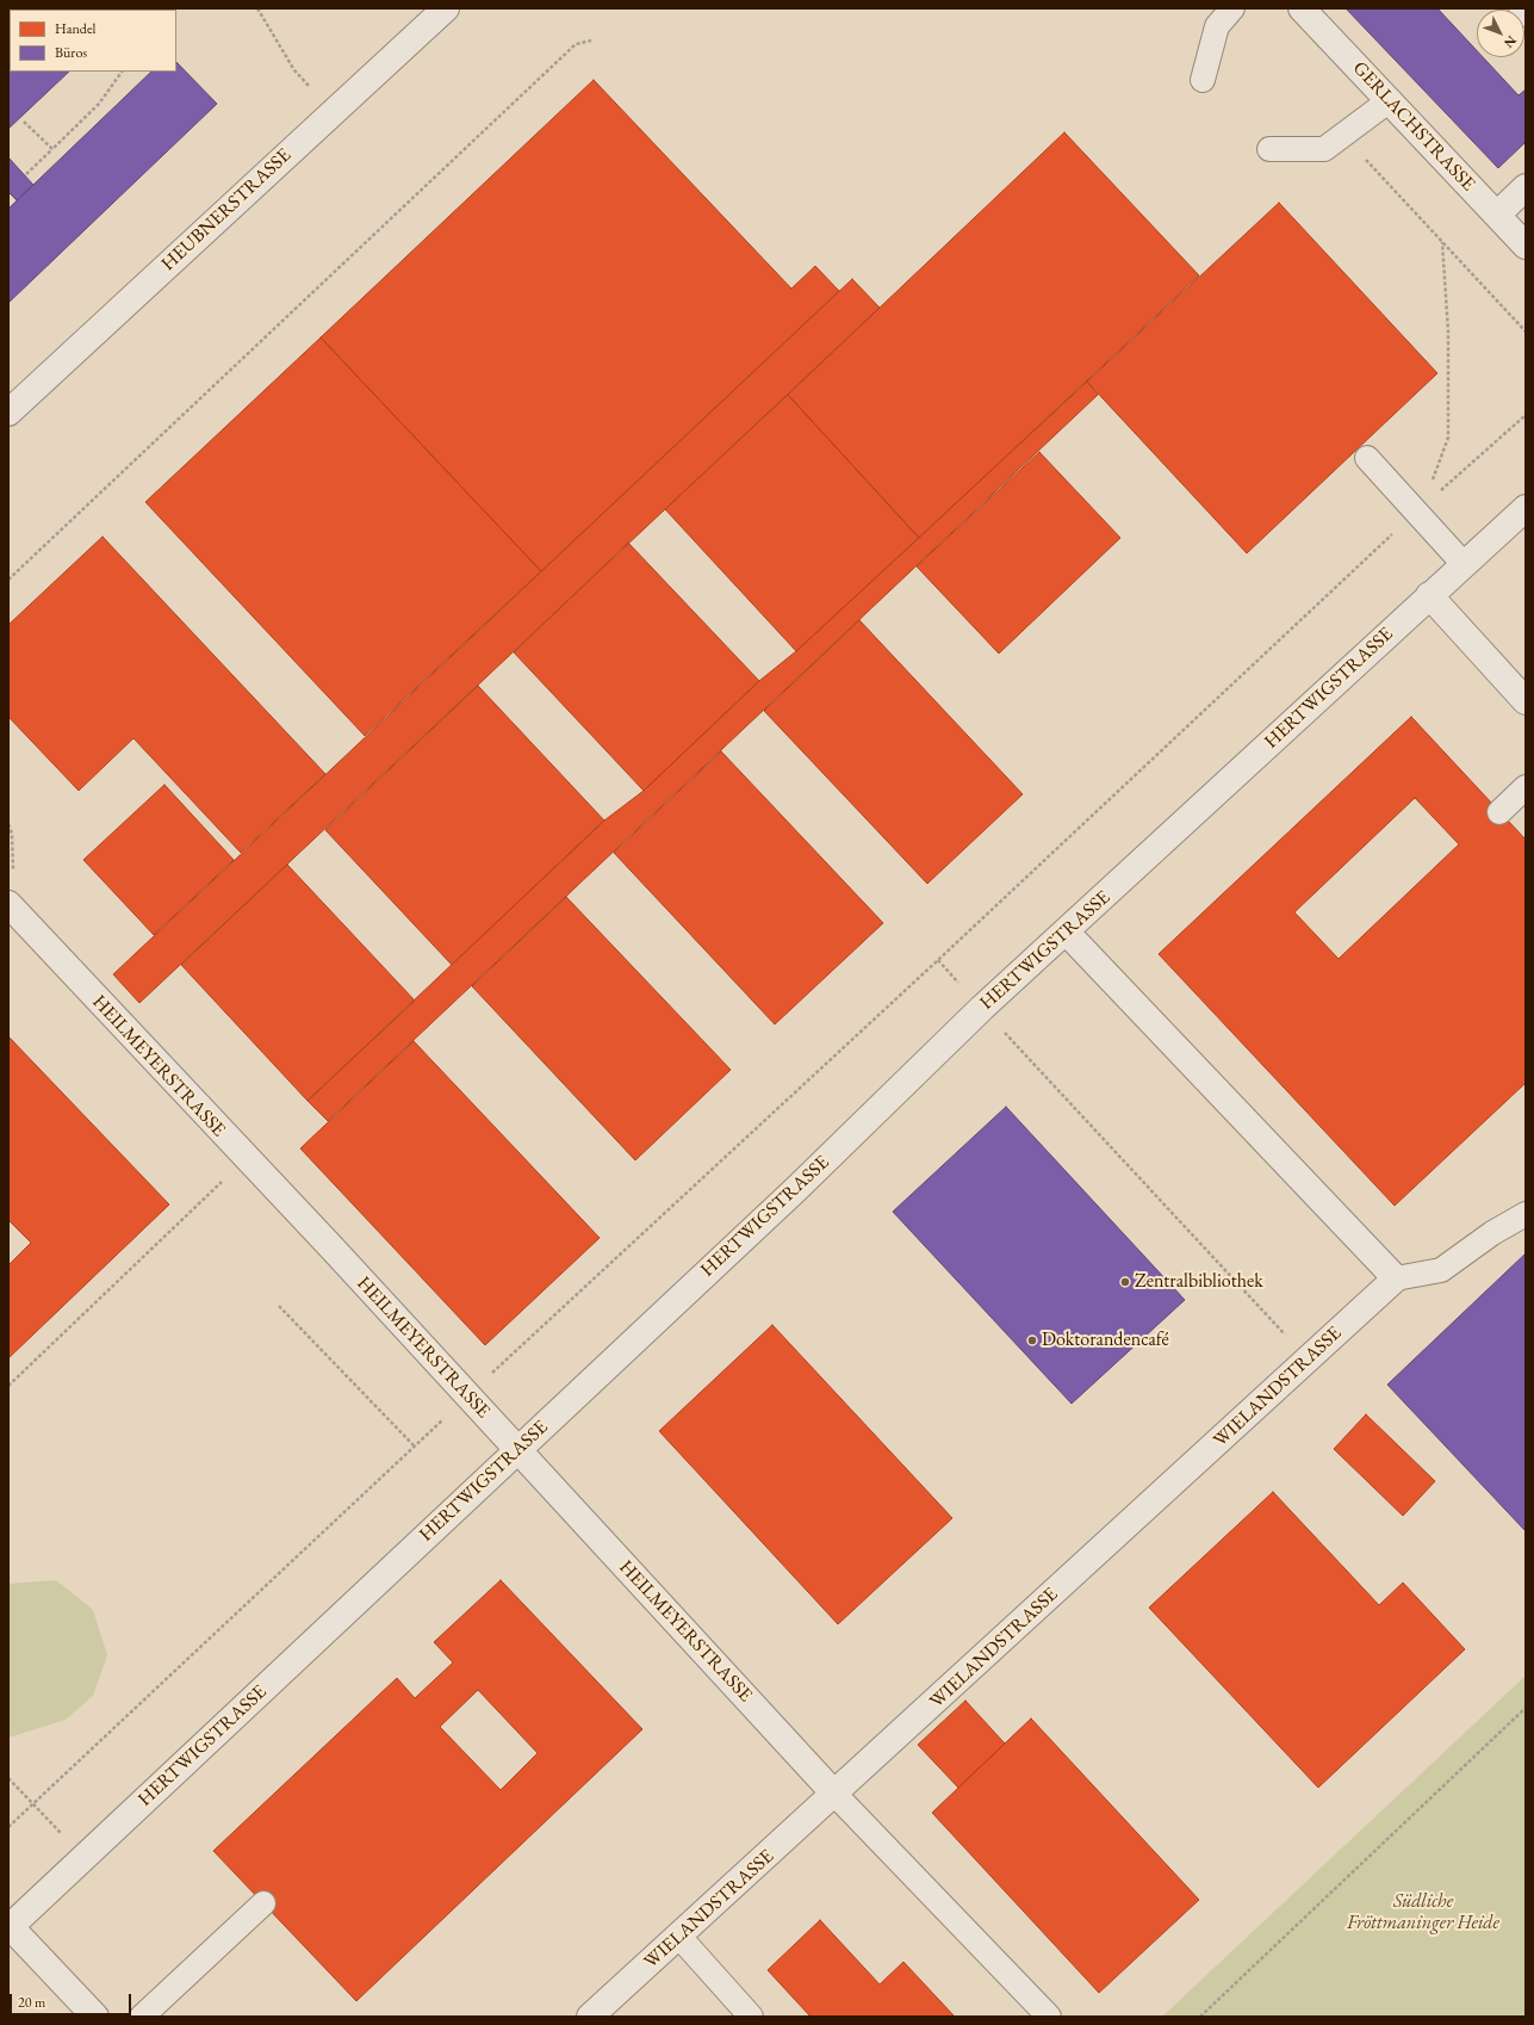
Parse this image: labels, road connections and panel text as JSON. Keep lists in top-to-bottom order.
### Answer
{
  "streets": {
    "street": [
      "GERLACHSTRASSE",
      "HEUBNERSTRASSE",
      "HERTWIGSTRASSE",
      "HEILMEYERSTRASSE",
      "WIELANDSTRASSE"
    ]
  },
  "crossings": [
    ["HERTWIGSTRASSE", "HEILMEYERSTRASSE"],
    ["HEILMEYERSTRASSE", "WIELANDSTRASSE"]
  ],
  "parks": ["Südliche Fröttmaninger Heide"],
  "places": ["Zentralbibliothek", "Doktorandencafé"],
  "legend": ["Handel", "Büros"],
  "scale_bar": "20 m",
  "north": "bottom right"
}
